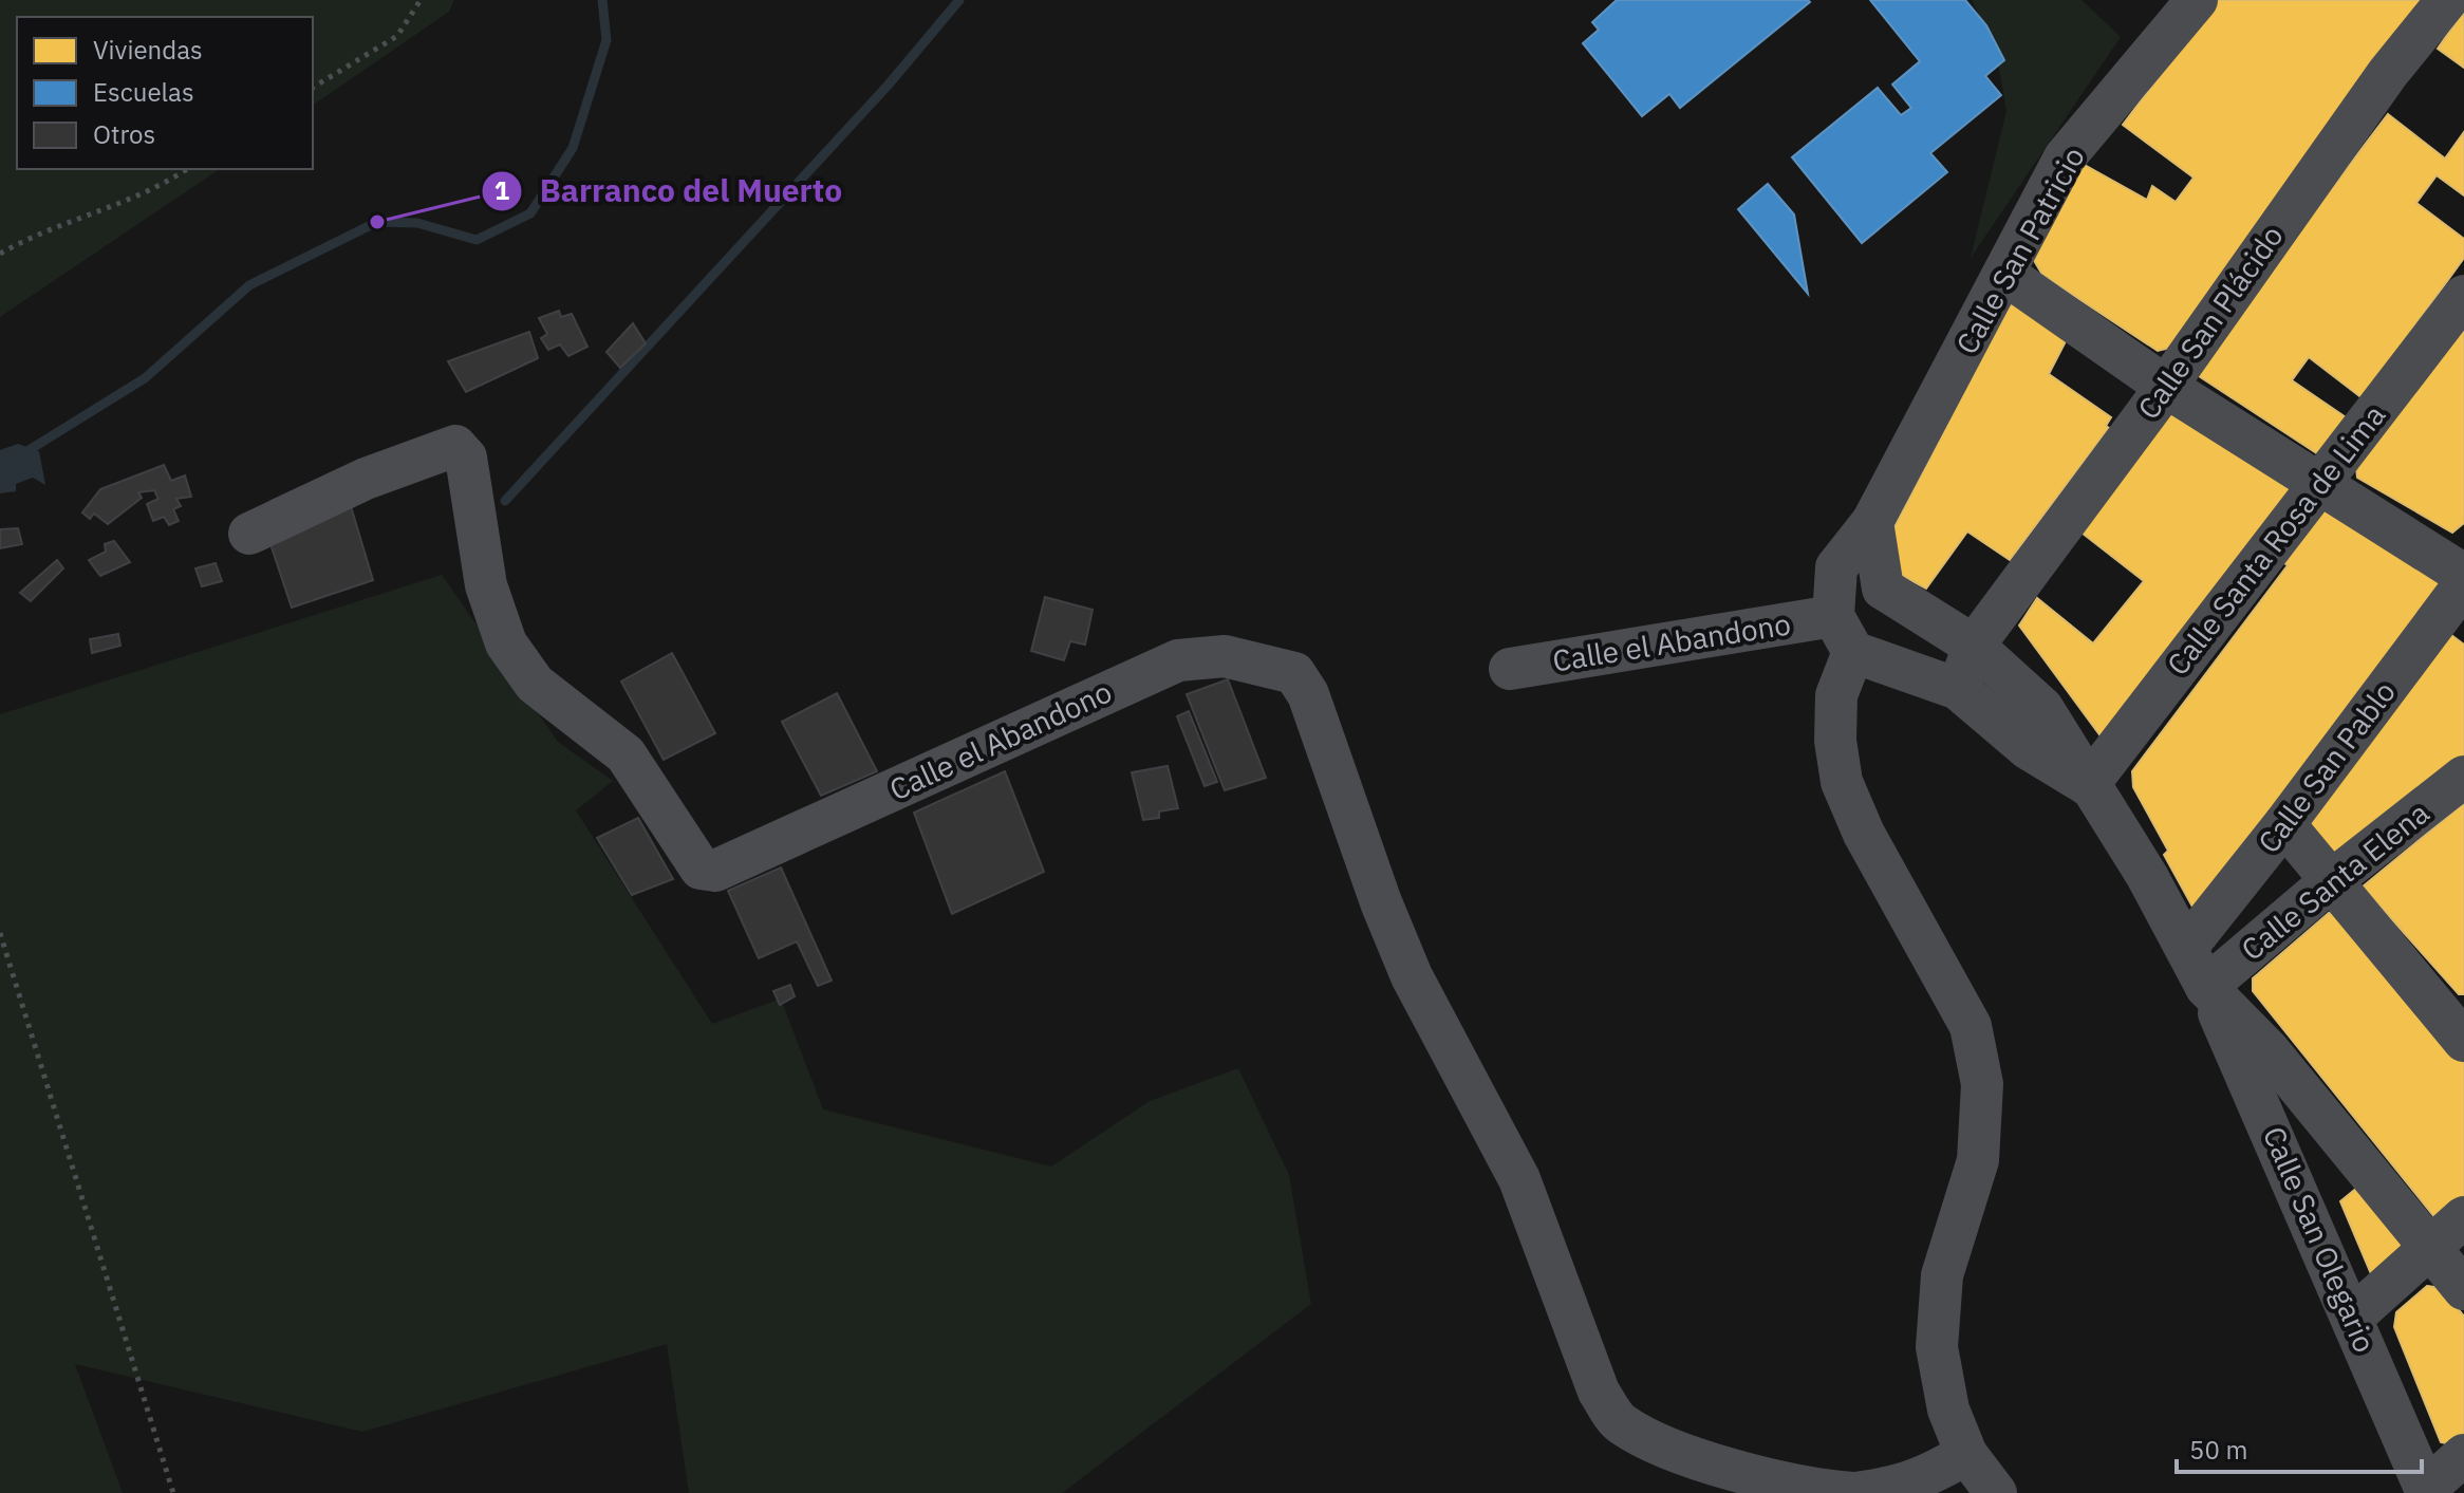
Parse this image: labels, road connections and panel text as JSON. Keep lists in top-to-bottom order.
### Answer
{
  "streets": {
    "street": [
      "Calle San Patricio",
      "Calle San Plácido",
      "Calle Santa Rosa de Lima",
      "Calle el Abandono",
      "Calle San Pablo",
      "Calle Santa Elena",
      "Calle San Olegario"
    ]
  },
  "crossings": [
    ["Calle San Patricio", "Calle el Abandono"],
    ["Calle Santa Elena", "Calle San Olegario"]
  ],
  "places": ["Barranco del Muerto"],
  "legend": ["Viviendas", "Escuelas", "Otros"],
  "scale_bar": "50 m"
}
